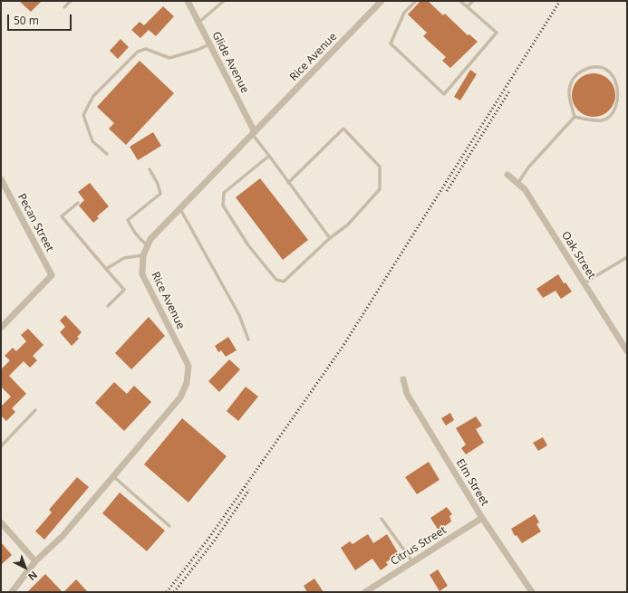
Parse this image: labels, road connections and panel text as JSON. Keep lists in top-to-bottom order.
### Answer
{
  "streets": {
    "street": [
      "Rice Avenue",
      "Glide Avenue",
      "Pecan Street",
      "Oak Street",
      "Elm Street",
      "Citrus Street"
    ]
  },
  "crossings": [
    ["Rice Avenue", "Glide Avenue"],
    ["Elm Street", "Citrus Street"]
  ],
  "scale_bar": "50 m",
  "north": "bottom right"
}
